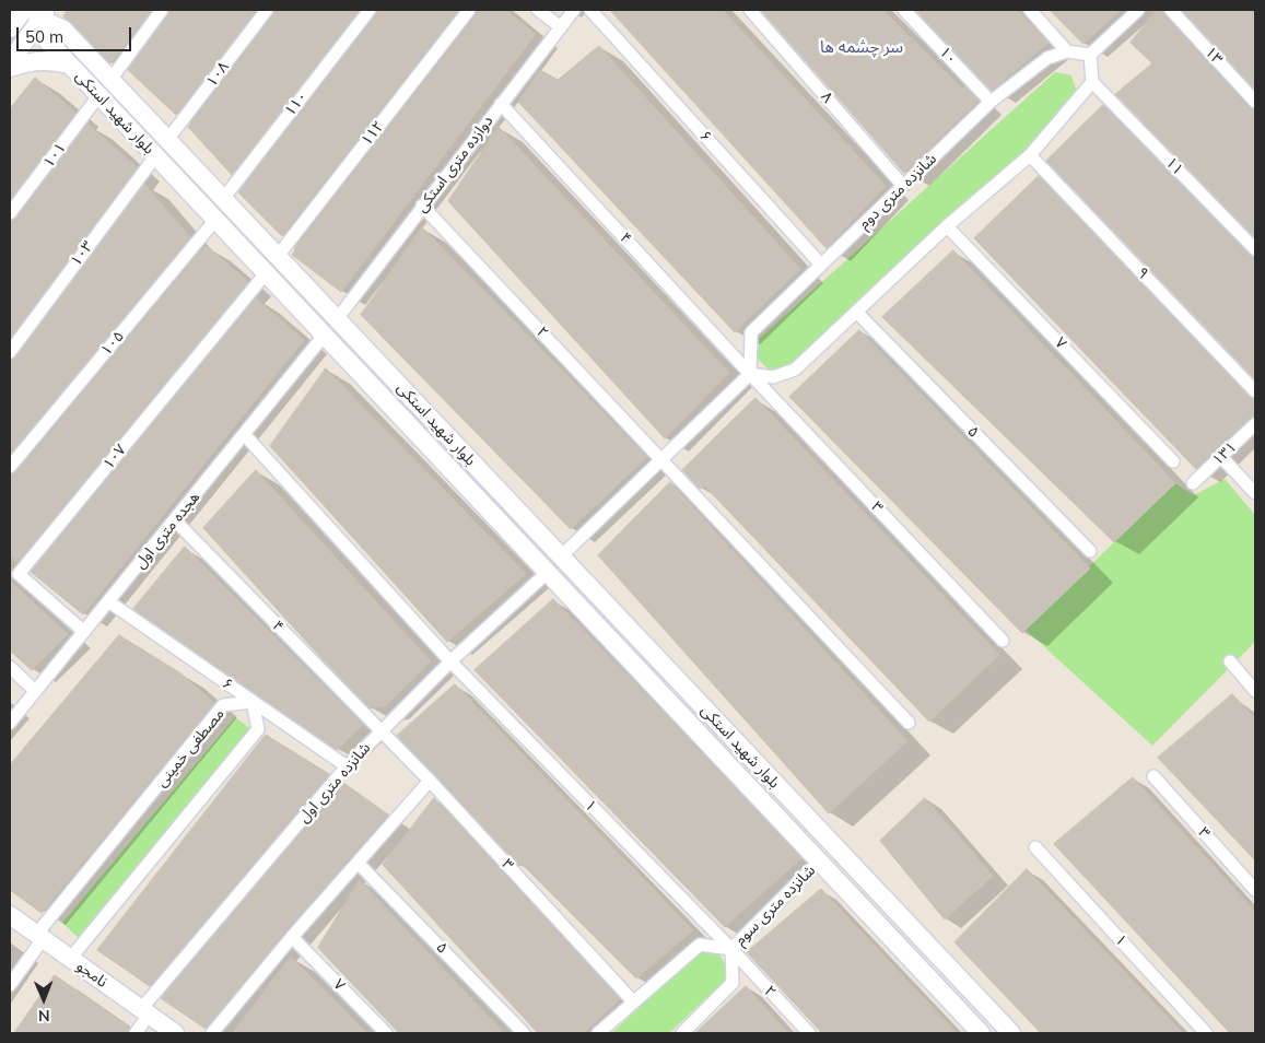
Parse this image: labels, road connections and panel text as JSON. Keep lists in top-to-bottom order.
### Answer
{
  "streets": {
    "main road": ["بلوار شهید استکی", "نامجو"],
    "street": [
      "۱۰",
      "۱۳",
      "۱۰۸",
      "۸",
      "۱۱۰",
      "۱۱۲",
      "۶",
      "۱۰۱",
      "دوازده متری استکی",
      "۱۱",
      "شانزده متری دوم",
      "۴",
      "۱۰۳",
      "۹",
      "۲",
      "۱۰۵",
      "۷",
      "۵",
      "۱۳۱",
      "۱۰۷",
      "۳",
      "هجده متری اول",
      "مصطفی خمینی",
      "شانزده متری اول",
      "۱",
      "شانزده متری سوم"
    ]
  },
  "crossings": [
    ["۱۰", "شانزده متری دوم"],
    ["۱۰۸", "بلوار شهید استکی"],
    ["۸", "شانزده متری دوم"],
    ["۱۱۰", "بلوار شهید استکی"],
    ["بلوار شهید استکی", "۱۱۲"],
    ["بلوار شهید استکی", "۱۰۱"],
    ["بلوار شهید استکی", "دوازده متری استکی"],
    ["بلوار شهید استکی", "۱۰۳"],
    ["بلوار شهید استکی", "۱۰۵"],
    ["بلوار شهید استکی", "۱۰۷"],
    ["بلوار شهید استکی", "هجده متری اول"],
    ["بلوار شهید استکی", "شانزده متری اول"],
    ["بلوار شهید استکی", "شانزده متری سوم"],
    ["۶", "شانزده متری دوم"],
    ["۶", "هجده متری اول"],
    ["۶", "مصطفی خمینی"],
    ["۶", "شانزده متری اول"],
    ["دوازده متری استکی", "۴"],
    ["دوازده متری استکی", "۲"],
    ["شانزده متری دوم", "۴"],
    ["شانزده متری دوم", "۳"],
    ["۴", "۳"],
    ["۴", "هجده متری اول"],
    ["۴", "شانزده متری اول"],
    ["۲", "۱"],
    ["۲", "شانزده متری سوم"],
    ["۱۰۷", "هجده متری اول"],
    ["۳", "شانزده متری اول"],
    ["۳", "شانزده متری سوم"],
    ["مصطفی خمینی", "نامجو"],
    ["شانزده متری اول", "۱"],
    ["شانزده متری اول", "نامجو"],
    ["۱", "شانزده متری سوم"]
  ],
  "districts": ["سر چشمه ها"],
  "scale_bar": "50 m",
  "north": "bottom"
}
